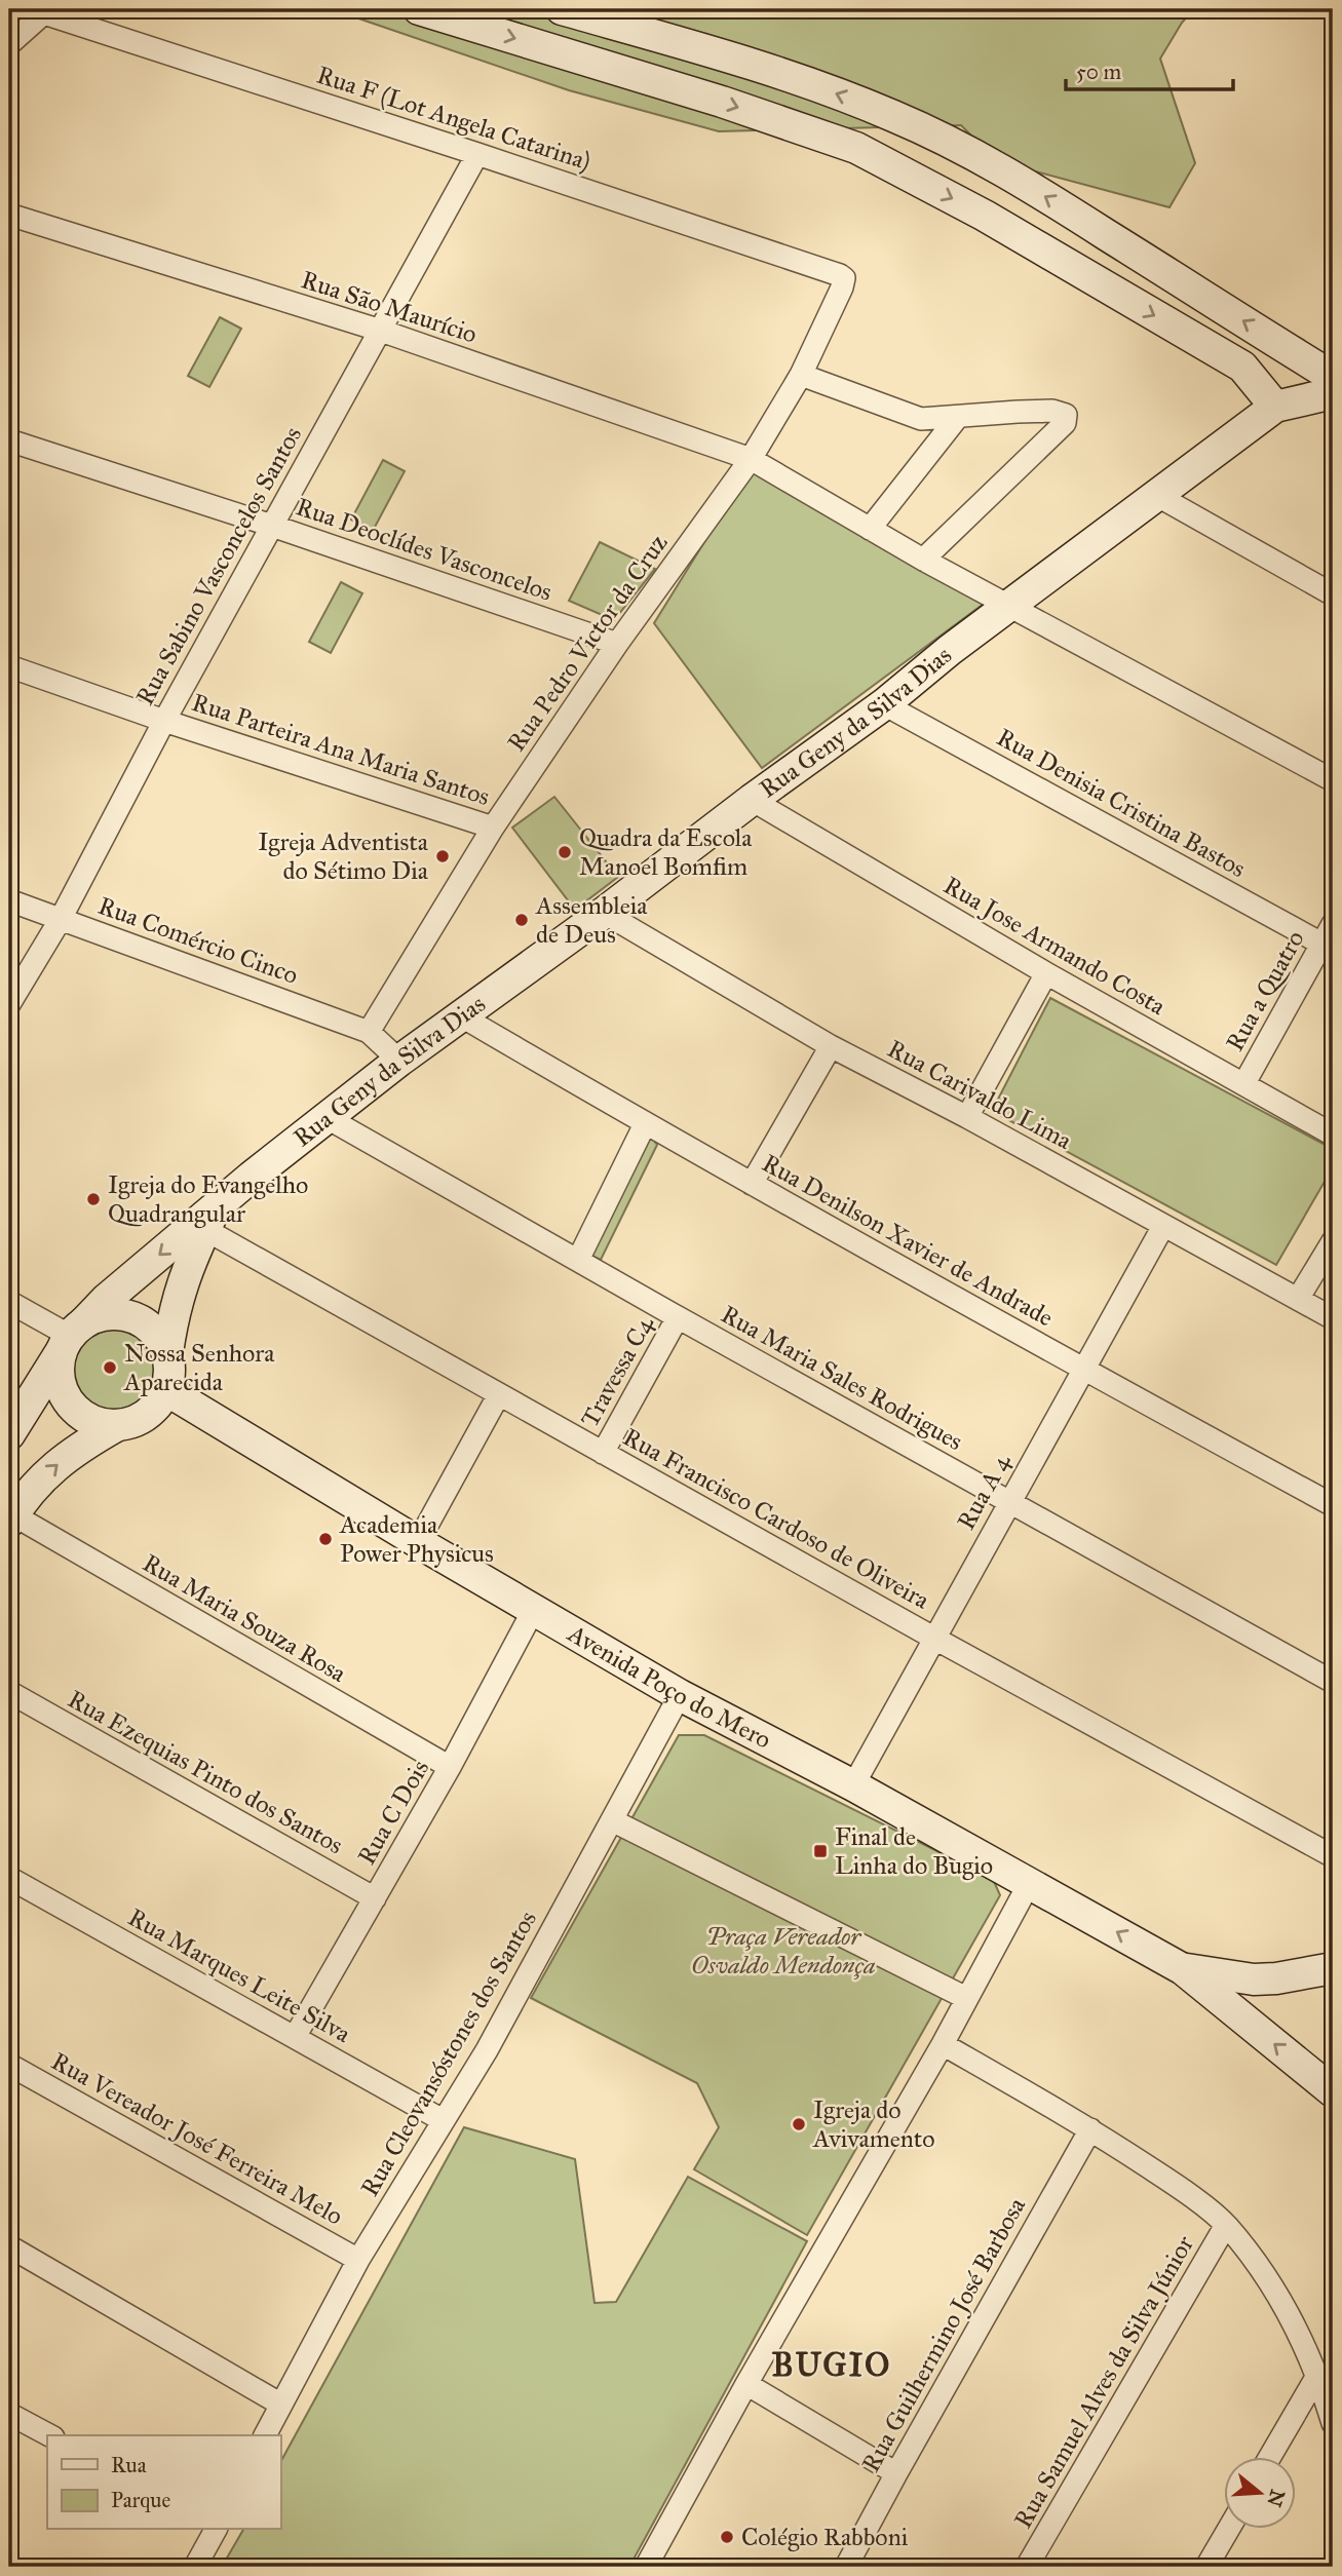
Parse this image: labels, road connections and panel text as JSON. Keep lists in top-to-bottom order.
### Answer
{
  "streets": {
    "main road": ["Rua Geny da Silva Dias", "Avenida Poço do Mero"],
    "street": [
      "Rua F (Lot Angela Catarina)",
      "Rua São Maurício",
      "Rua Deoclídes Vasconcelos",
      "Rua Sabino Vasconcelos Santos",
      "Rua Pedro Victor da Cruz",
      "Rua Parteira Ana Maria Santos",
      "Rua Denisia Cristina Bastos",
      "Rua Comércio Cinco",
      "Rua Jose Armando Costa",
      "Rua a Quatro",
      "Rua Carivaldo Lima",
      "Rua Denilson Xavier de Andrade",
      "Travessa C4",
      "Rua Maria Sales Rodrigues",
      "Rua A 4",
      "Rua Francisco Cardoso de Oliveira",
      "Rua Maria Souza Rosa",
      "Rua Ezequias Pinto dos Santos",
      "Rua C Dois",
      "Rua Marques Leite Silva",
      "Rua Cleovansóstones dos Santos",
      "Rua Vereador José Ferreira Melo",
      "Rua Guilhermino José Barbosa",
      "Rua Samuel Alves da Silva Júnior"
    ]
  },
  "crossings": [
    ["Rua F (Lot Angela Catarina)", "Rua Sabino Vasconcelos Santos"],
    ["Rua F (Lot Angela Catarina)", "Rua Pedro Victor da Cruz"],
    ["Rua São Maurício", "Rua Sabino Vasconcelos Santos"],
    ["Rua São Maurício", "Rua Pedro Victor da Cruz"],
    ["Rua São Maurício", "Rua Geny da Silva Dias"],
    ["Rua Deoclídes Vasconcelos", "Rua Sabino Vasconcelos Santos"],
    ["Rua Deoclídes Vasconcelos", "Rua Pedro Victor da Cruz"],
    ["Rua Sabino Vasconcelos Santos", "Rua Parteira Ana Maria Santos"],
    ["Rua Sabino Vasconcelos Santos", "Rua Comércio Cinco"],
    ["Rua Pedro Victor da Cruz", "Rua Parteira Ana Maria Santos"],
    ["Rua Pedro Victor da Cruz", "Rua Comércio Cinco"],
    ["Rua Geny da Silva Dias", "Rua Denisia Cristina Bastos"],
    ["Rua Geny da Silva Dias", "Rua Jose Armando Costa"],
    ["Rua Geny da Silva Dias", "Rua Carivaldo Lima"],
    ["Rua Geny da Silva Dias", "Rua Denilson Xavier de Andrade"],
    ["Rua Geny da Silva Dias", "Rua Maria Sales Rodrigues"],
    ["Rua Geny da Silva Dias", "Rua Francisco Cardoso de Oliveira"],
    ["Rua Geny da Silva Dias", "Avenida Poço do Mero"],
    ["Rua Denisia Cristina Bastos", "Rua a Quatro"],
    ["Rua Jose Armando Costa", "Rua a Quatro"],
    ["Rua Carivaldo Lima", "Rua A 4"],
    ["Rua Denilson Xavier de Andrade", "Rua A 4"],
    ["Travessa C4", "Rua Maria Sales Rodrigues"],
    ["Travessa C4", "Rua Francisco Cardoso de Oliveira"],
    ["Rua Maria Sales Rodrigues", "Rua A 4"],
    ["Rua A 4", "Rua Francisco Cardoso de Oliveira"],
    ["Rua A 4", "Avenida Poço do Mero"],
    ["Rua Maria Souza Rosa", "Rua C Dois"],
    ["Avenida Poço do Mero", "Rua C Dois"],
    ["Avenida Poço do Mero", "Rua Cleovansóstones dos Santos"],
    ["Rua Ezequias Pinto dos Santos", "Rua C Dois"],
    ["Rua C Dois", "Rua Marques Leite Silva"],
    ["Rua Marques Leite Silva", "Rua Cleovansóstones dos Santos"],
    ["Rua Cleovansóstones dos Santos", "Rua Vereador José Ferreira Melo"]
  ],
  "districts": ["BUGIO"],
  "parks": ["Praça Vereador Osvaldo Mendonça"],
  "places": {
    "other": [
      "Quadra da Escola Manoel Bomfim",
      "Igreja Adventista do Sétimo Dia",
      "Assembleia de Deus",
      "Igreja do Evangelho Quadrangular",
      "Nossa Senhora Aparecida",
      "Academia Power Physicus",
      "Igreja do Avivamento",
      "Colégio Rabboni"
    ],
    "transit": ["Final de Linha do Bugio"]
  },
  "legend": ["Rua", "Parque"],
  "scale_bar": "50 m",
  "north": "right"
}
